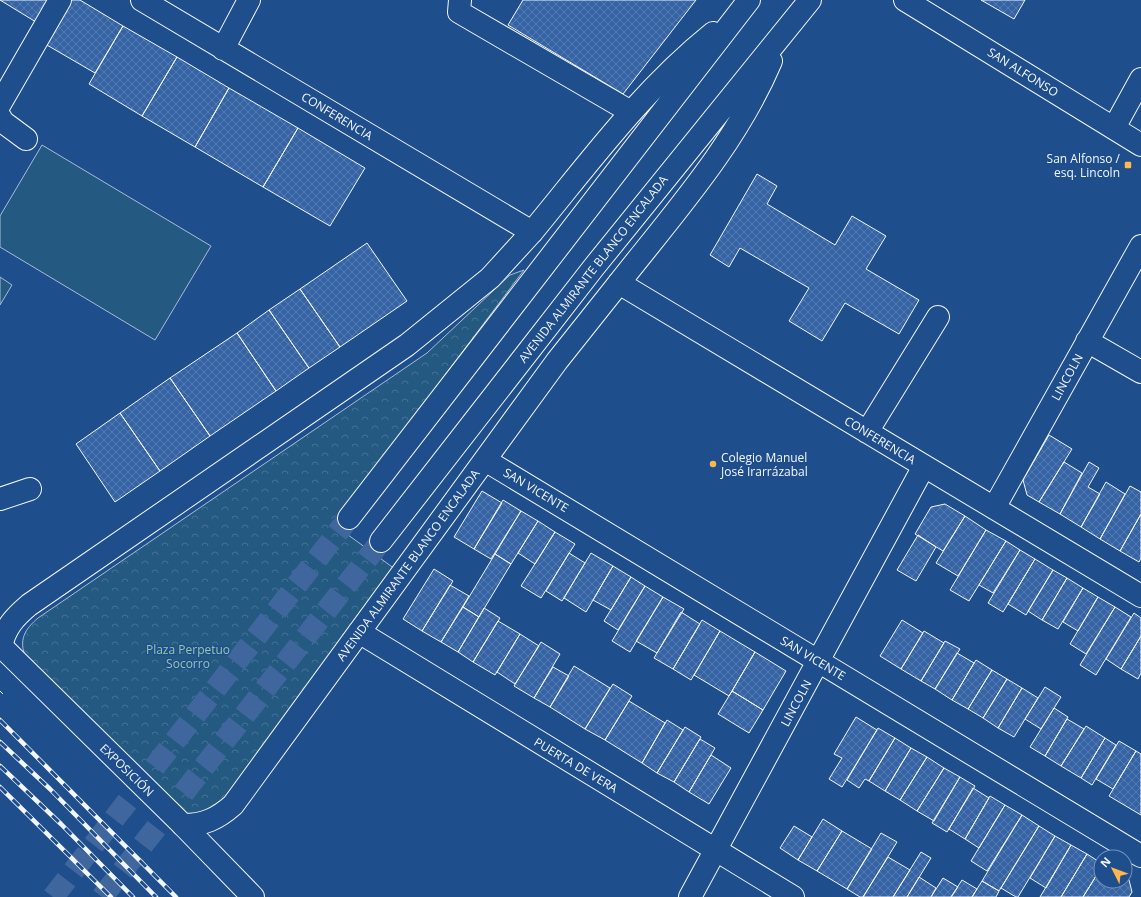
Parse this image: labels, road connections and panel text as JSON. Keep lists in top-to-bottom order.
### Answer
{
  "streets": {
    "street": [
      "SAN ALFONSO",
      "CONFERENCIA",
      "AVENIDA ALMIRANTE BLANCO ENCALADA",
      "LINCOLN",
      "SAN VICENTE",
      "PUERTA DE VERA",
      "EXPOSICIÓN"
    ]
  },
  "crossings": [
    ["CONFERENCIA", "AVENIDA ALMIRANTE BLANCO ENCALADA"],
    ["CONFERENCIA", "LINCOLN"],
    ["AVENIDA ALMIRANTE BLANCO ENCALADA", "SAN VICENTE"],
    ["AVENIDA ALMIRANTE BLANCO ENCALADA", "PUERTA DE VERA"],
    ["AVENIDA ALMIRANTE BLANCO ENCALADA", "EXPOSICIÓN"],
    ["LINCOLN", "SAN VICENTE"],
    ["LINCOLN", "PUERTA DE VERA"]
  ],
  "parks": ["Plaza Perpetuo Socorro"],
  "places": {
    "transit": ["San Alfonso / esq. Lincoln"],
    "other": ["Colegio Manuel José Irarrázabal"]
  },
  "north": "top left"
}
